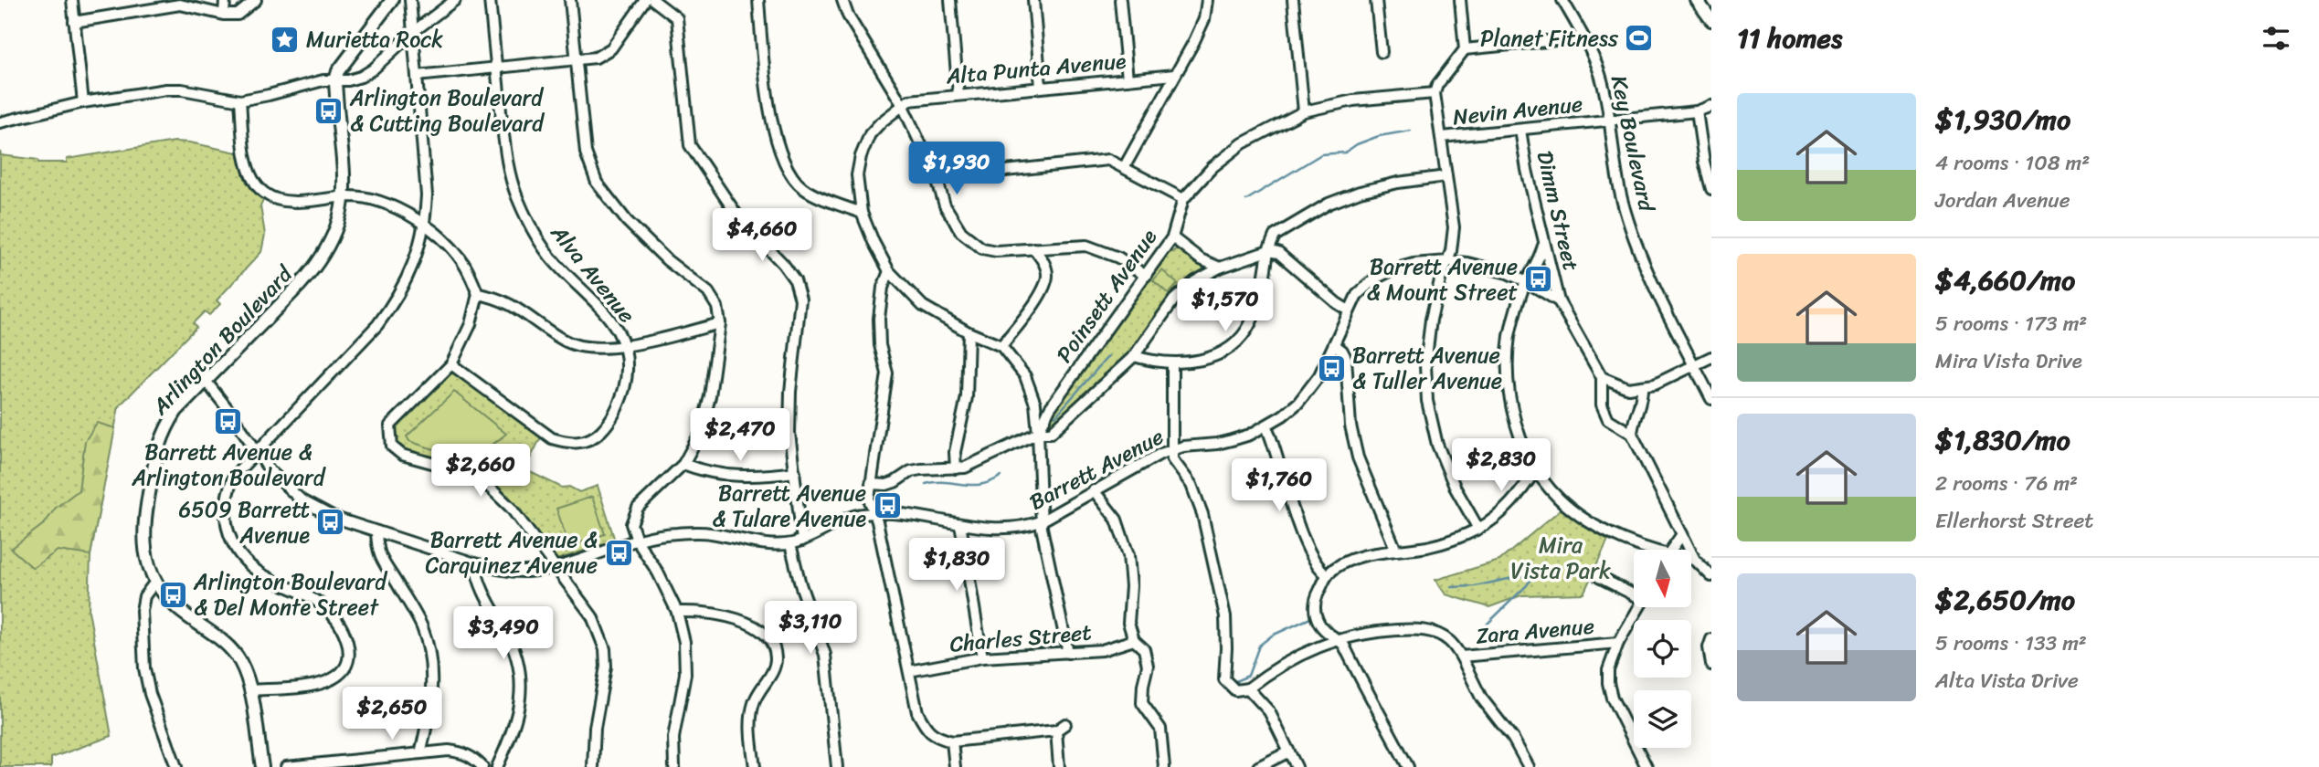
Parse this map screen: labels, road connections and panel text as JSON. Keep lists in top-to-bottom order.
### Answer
{
  "streets": {
    "main road": ["Arlington Boulevard"],
    "street": [
      "Alta Punta Avenue",
      "Nevin Avenue",
      "Key Boulevard",
      "Dimm Street",
      "Alva Avenue",
      "Poinsett Avenue",
      "Barrett Avenue",
      "Zara Avenue",
      "Charles Street"
    ]
  },
  "crossings": [
    ["Nevin Avenue", "Key Boulevard"],
    ["Nevin Avenue", "Dimm Street"],
    ["Dimm Street", "Barrett Avenue"],
    ["Arlington Boulevard", "Barrett Avenue"]
  ],
  "parks": ["Mira Vista Park"],
  "places": {
    "sports": ["Planet Fitness"],
    "place": ["Murietta Rock"],
    "bus stop": [
      "Arlington Boulevard & Cutting Boulevard",
      "Barrett Avenue & Mount Street",
      "Barrett Avenue & Tuller Avenue",
      "Barrett Avenue & Arlington Boulevard",
      "Barrett Avenue & Tulare Avenue",
      "6509 Barrett Avenue",
      "Barrett Avenue & Carquinez Avenue",
      "Arlington Boulevard & Del Monte Street"
    ]
  },
  "north": "bottom",
  "page": {
    "heading": "11 homes",
    "list": [
      {
        "name": "$1,930/mo",
        "note": "4 rooms · 108 m² · Jordan Avenue"
      },
      {
        "name": "$4,660/mo",
        "note": "5 rooms · 173 m² · Mira Vista Drive"
      },
      {
        "name": "$1,830/mo",
        "note": "2 rooms · 76 m² · Ellerhorst Street"
      },
      {
        "name": "$2,650/mo",
        "note": "5 rooms · 133 m² · Alta Vista Drive"
      }
    ],
    "price": [
      "$1,930",
      "$4,660",
      "$1,570",
      "$2,470",
      "$2,830",
      "$2,660",
      "$1,760",
      "$1,830",
      "$3,110",
      "$3,490",
      "$2,650"
    ]
  }
}
